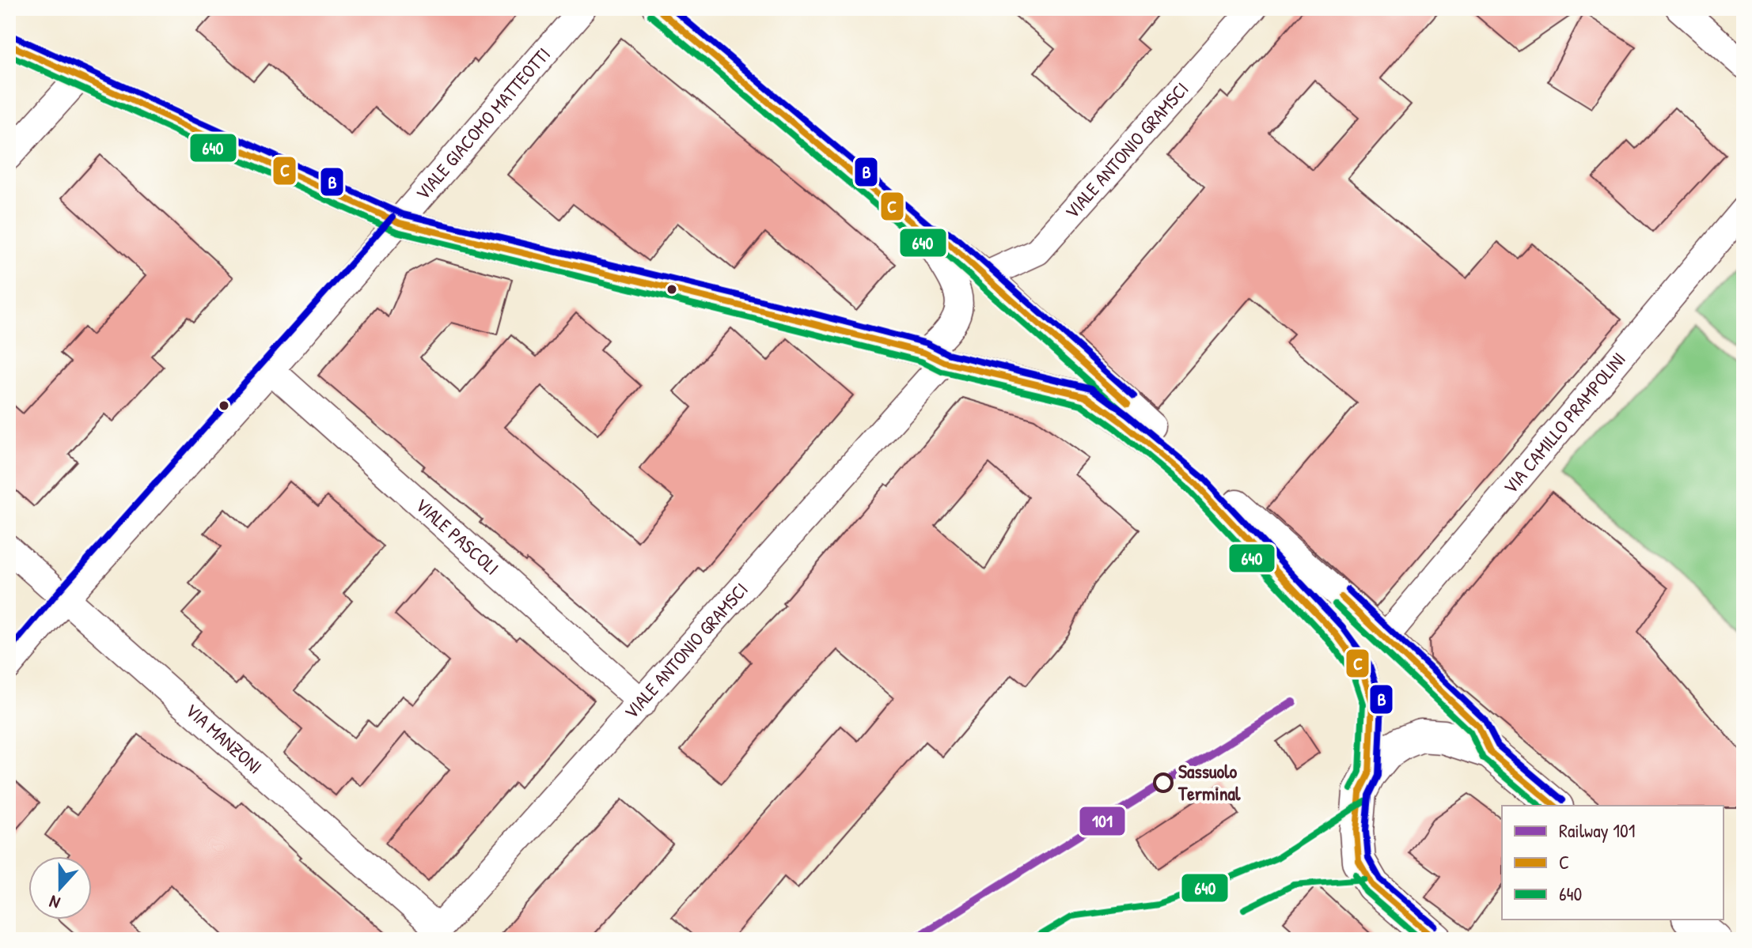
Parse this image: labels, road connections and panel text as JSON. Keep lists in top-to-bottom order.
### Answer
{
  "streets": {
    "street": [
      "VIALE GIACOMO MATTEOTTI",
      "VIALE ANTONIO GRAMSCI",
      "VIA CAMILLO PRAMPOLINI",
      "VIALE PASCOLI",
      "VIA MANZONI"
    ]
  },
  "crossings": [
    ["VIALE GIACOMO MATTEOTTI", "VIALE PASCOLI"],
    ["VIALE GIACOMO MATTEOTTI", "VIA MANZONI"],
    ["VIALE ANTONIO GRAMSCI", "VIALE PASCOLI"],
    ["VIALE ANTONIO GRAMSCI", "VIA MANZONI"]
  ],
  "places": ["Sassuolo Terminal"],
  "lines": [
    "transit line C",
    "transit line B",
    "transit line 640",
    "rail line 101"
  ],
  "legend": ["Railway 101", "C", "640"],
  "north": "bottom"
}
